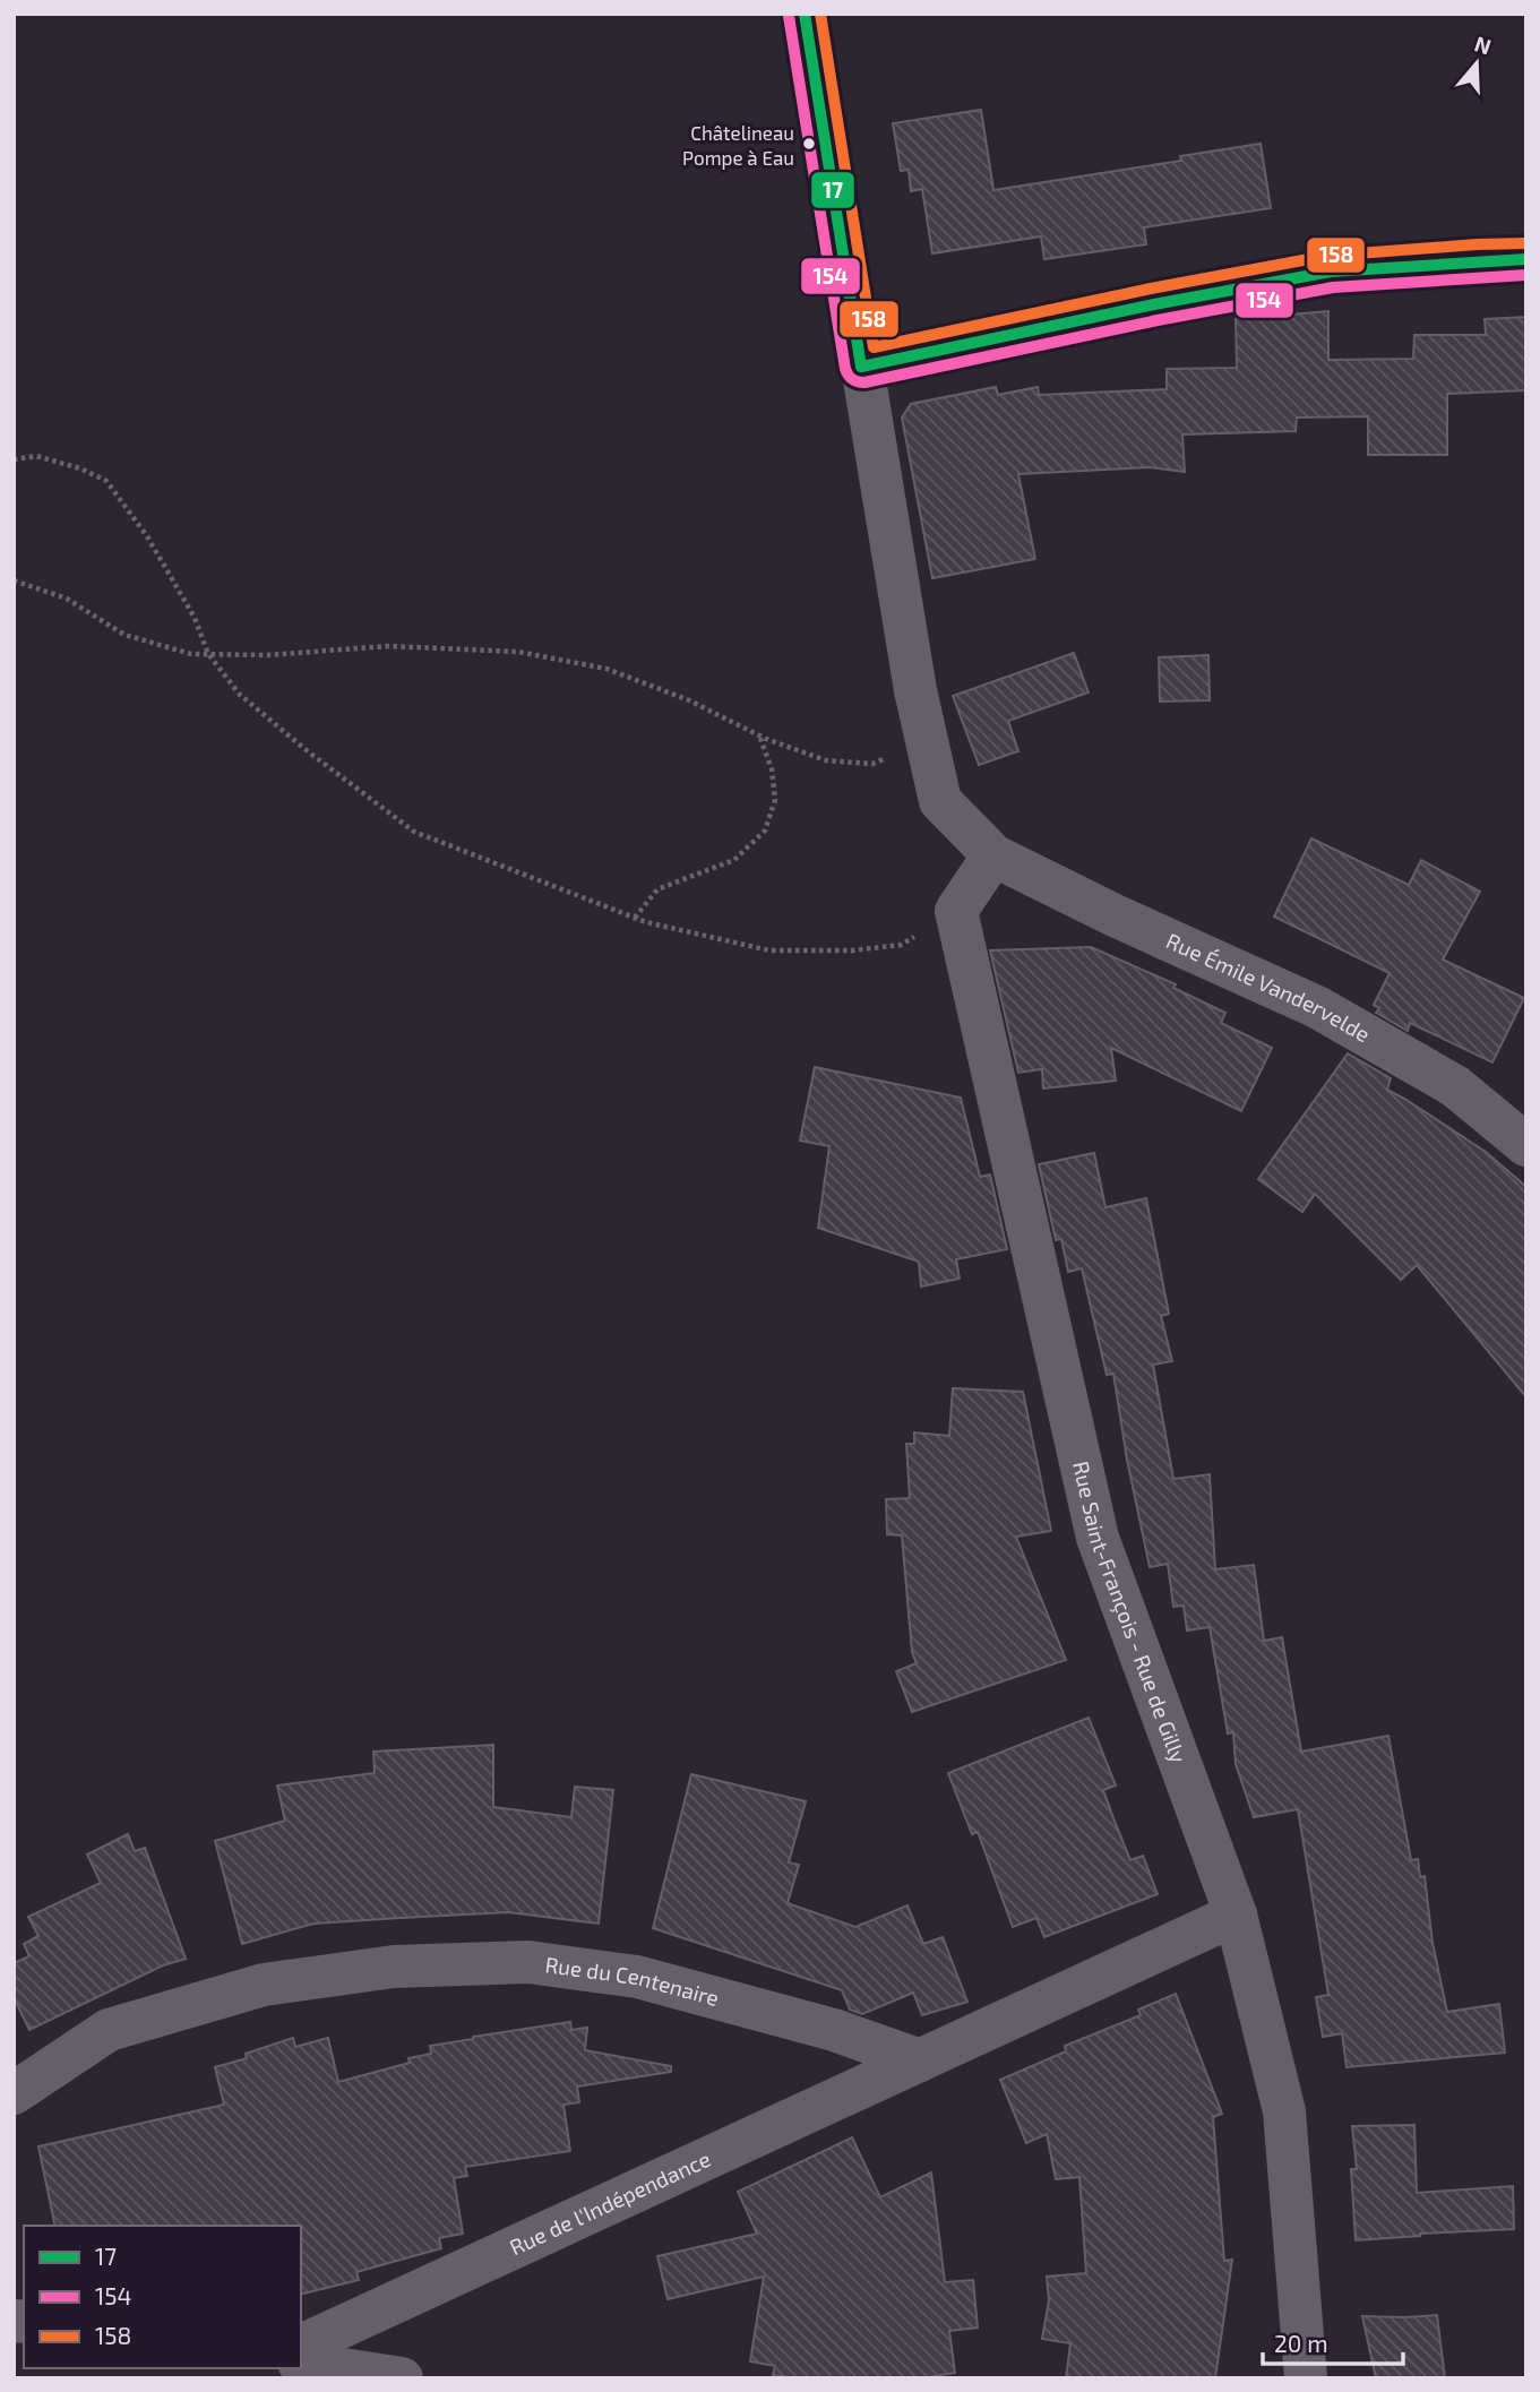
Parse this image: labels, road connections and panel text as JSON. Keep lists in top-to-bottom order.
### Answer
{
  "streets": {
    "street": [
      "Rue Émile Vandervelde",
      "Rue Saint-François - Rue de Gilly",
      "Rue du Centenaire",
      "Rue de l'Indépendance"
    ]
  },
  "crossings": [
    ["Rue du Centenaire", "Rue de l'Indépendance"]
  ],
  "places": ["Châtelineau Pompe à Eau"],
  "lines": ["transit line 17", "transit line 158", "transit line 154"],
  "legend": ["17", "154", "158"],
  "scale_bar": "20 m",
  "north": "top"
}
